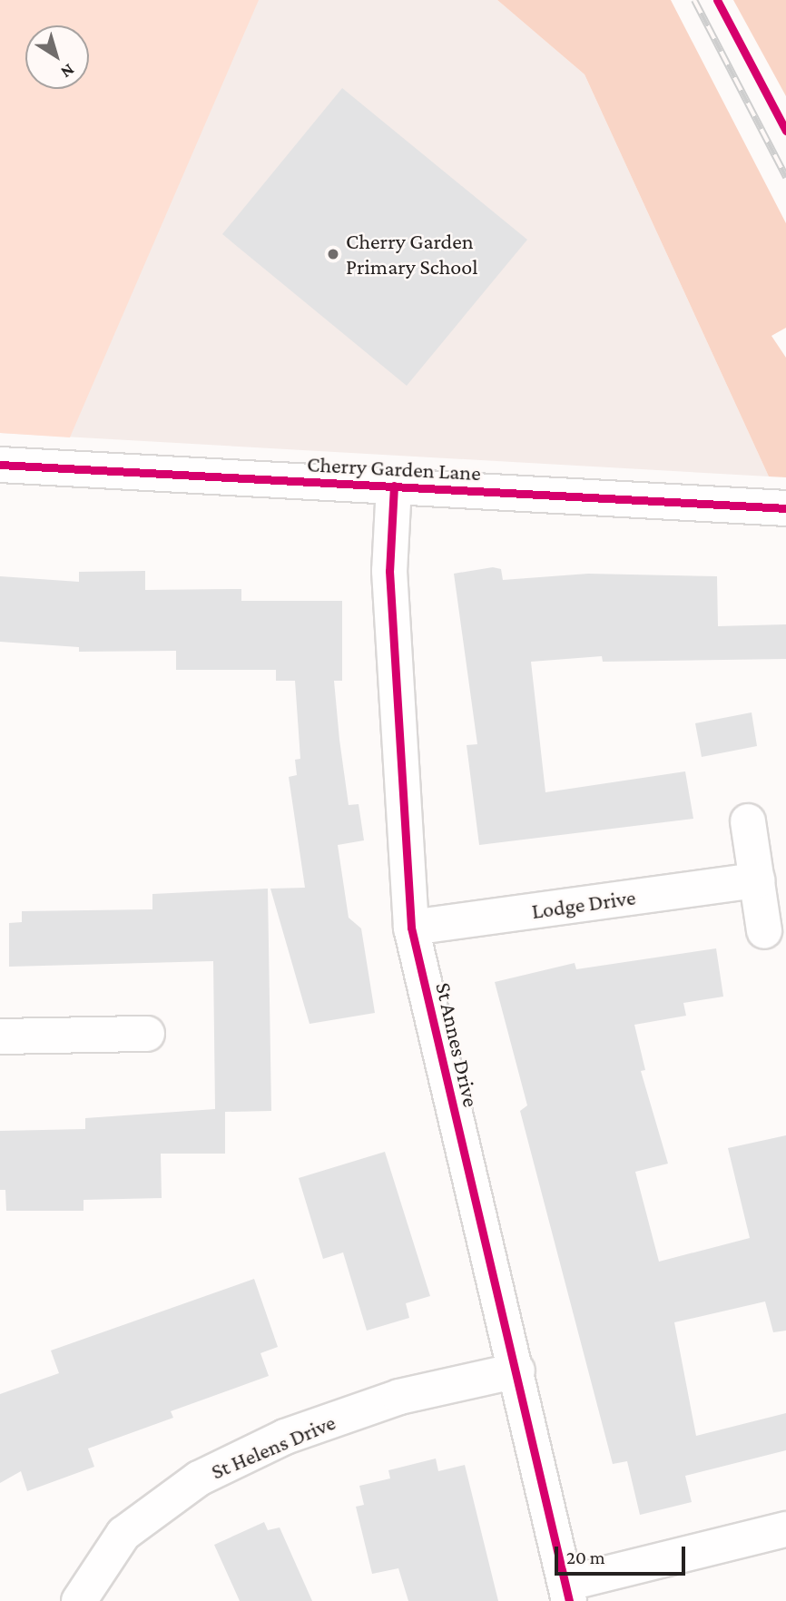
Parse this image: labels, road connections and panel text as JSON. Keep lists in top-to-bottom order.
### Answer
{
  "streets": {
    "street": [
      "Cherry Garden Lane",
      "Lodge Drive",
      "St Annes Drive",
      "St Helens Drive"
    ]
  },
  "crossings": [
    ["Cherry Garden Lane", "St Annes Drive"],
    ["Lodge Drive", "St Annes Drive"],
    ["St Annes Drive", "St Helens Drive"]
  ],
  "places": ["Cherry Garden Primary School"],
  "scale_bar": "20 m",
  "north": "bottom right"
}
